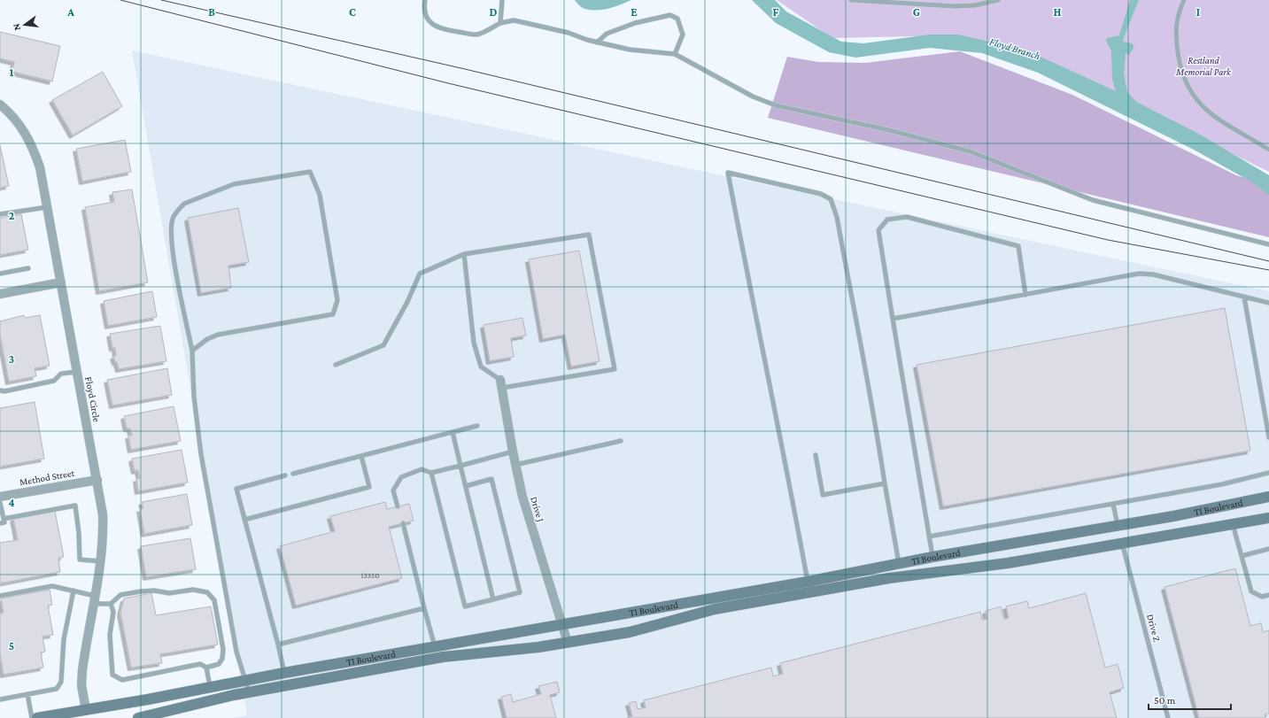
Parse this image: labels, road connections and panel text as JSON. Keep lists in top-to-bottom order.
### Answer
{
  "streets": {
    "street": [
      "Floyd Circle",
      "Method Street",
      "TI Boulevard",
      "Drive J"
    ],
    "lane": ["Drive Z"]
  },
  "crossings": [
    ["Floyd Circle", "Method Street"],
    ["Floyd Circle", "TI Boulevard"],
    ["TI Boulevard", "Drive J"],
    ["TI Boulevard", "Drive Z"]
  ],
  "water": ["Floyd Branch"],
  "parks": ["Restland Memorial Park"],
  "house_numbers": ["13350"],
  "scale_bar": "50 m",
  "north": "left",
  "grid": {
    "columns": [
      "A",
      "B",
      "C",
      "D",
      "E",
      "F",
      "G",
      "H",
      "I"
    ],
    "rows": [
      "1",
      "2",
      "3",
      "4",
      "5"
    ]
  }
}
